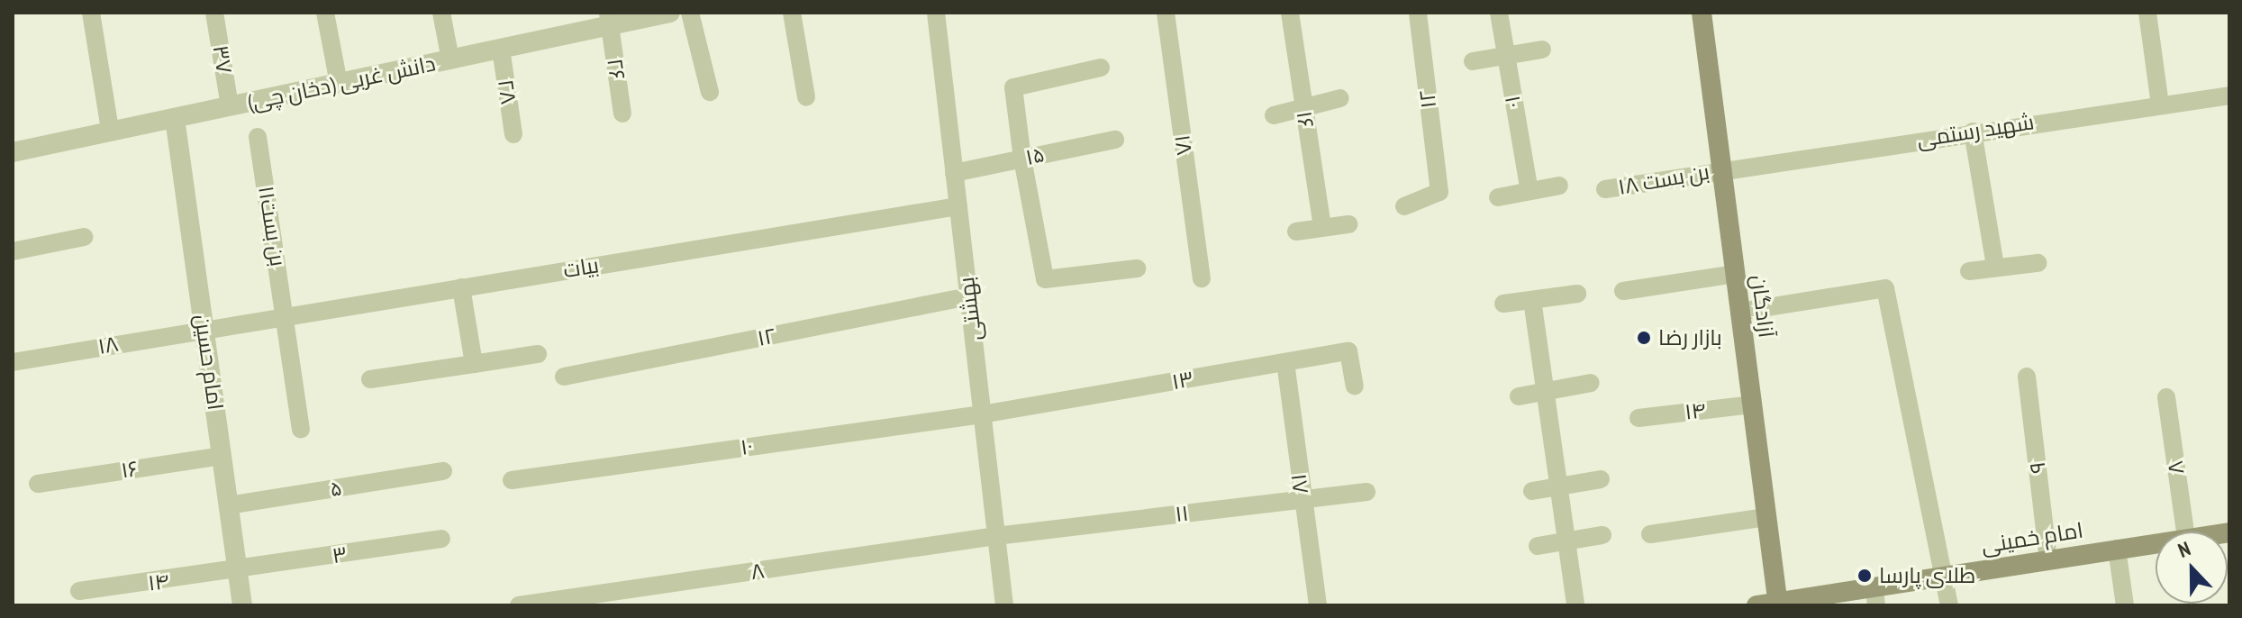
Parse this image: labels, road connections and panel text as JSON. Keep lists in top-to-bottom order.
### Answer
{
  "streets": {
    "main road": ["آزادگان", "امام خمینی"],
    "street": [
      "۳۷",
      "۲۶",
      "دانش غربی (دخان چی)",
      "۲۸",
      "۱۲",
      "۱۰",
      "۱۶",
      "شهید رستمی",
      "۱۸",
      "۱۵",
      "بن بست ۱۸",
      "بن بست۱۱",
      "بیات",
      "بهشتی",
      "امام حسین",
      "۱۳",
      "۱۴",
      "۹",
      "۷",
      "۱۷",
      "۵",
      "۱۱",
      "۳",
      "۸"
    ]
  },
  "crossings": [
    ["۳۷", "دانش غربی (دخان چی)"],
    ["۲۶", "دانش غربی (دخان چی)"],
    ["دانش غربی (دخان چی)", "۲۸"],
    ["دانش غربی (دخان چی)", "امام حسین"],
    ["۱۲", "بهشتی"],
    ["۱۰", "بهشتی"],
    ["۱۰", "۱۳"],
    ["۱۶", "امام حسین"],
    ["شهید رستمی", "بن بست ۱۸"],
    ["شهید رستمی", "آزادگان"],
    ["۱۸", "بیات"],
    ["۱۸", "امام حسین"],
    ["۱۵", "بهشتی"],
    ["بن بست ۱۸", "آزادگان"],
    ["بن بست۱۱", "بیات"],
    ["بیات", "بهشتی"],
    ["بیات", "امام حسین"],
    ["آزادگان", "۱۴"],
    ["آزادگان", "امام خمینی"],
    ["بهشتی", "۱۳"],
    ["بهشتی", "۱۱"],
    ["بهشتی", "۸"],
    ["امام حسین", "۱۴"],
    ["امام حسین", "۵"],
    ["امام حسین", "۳"],
    ["۱۳", "۱۷"],
    ["۱۴", "۳"],
    ["۹", "امام خمینی"],
    ["۱۷", "۱۱"],
    ["۱۱", "۸"]
  ],
  "places": ["بازار رضا", "طلای پارسا"],
  "north": "top"
}
